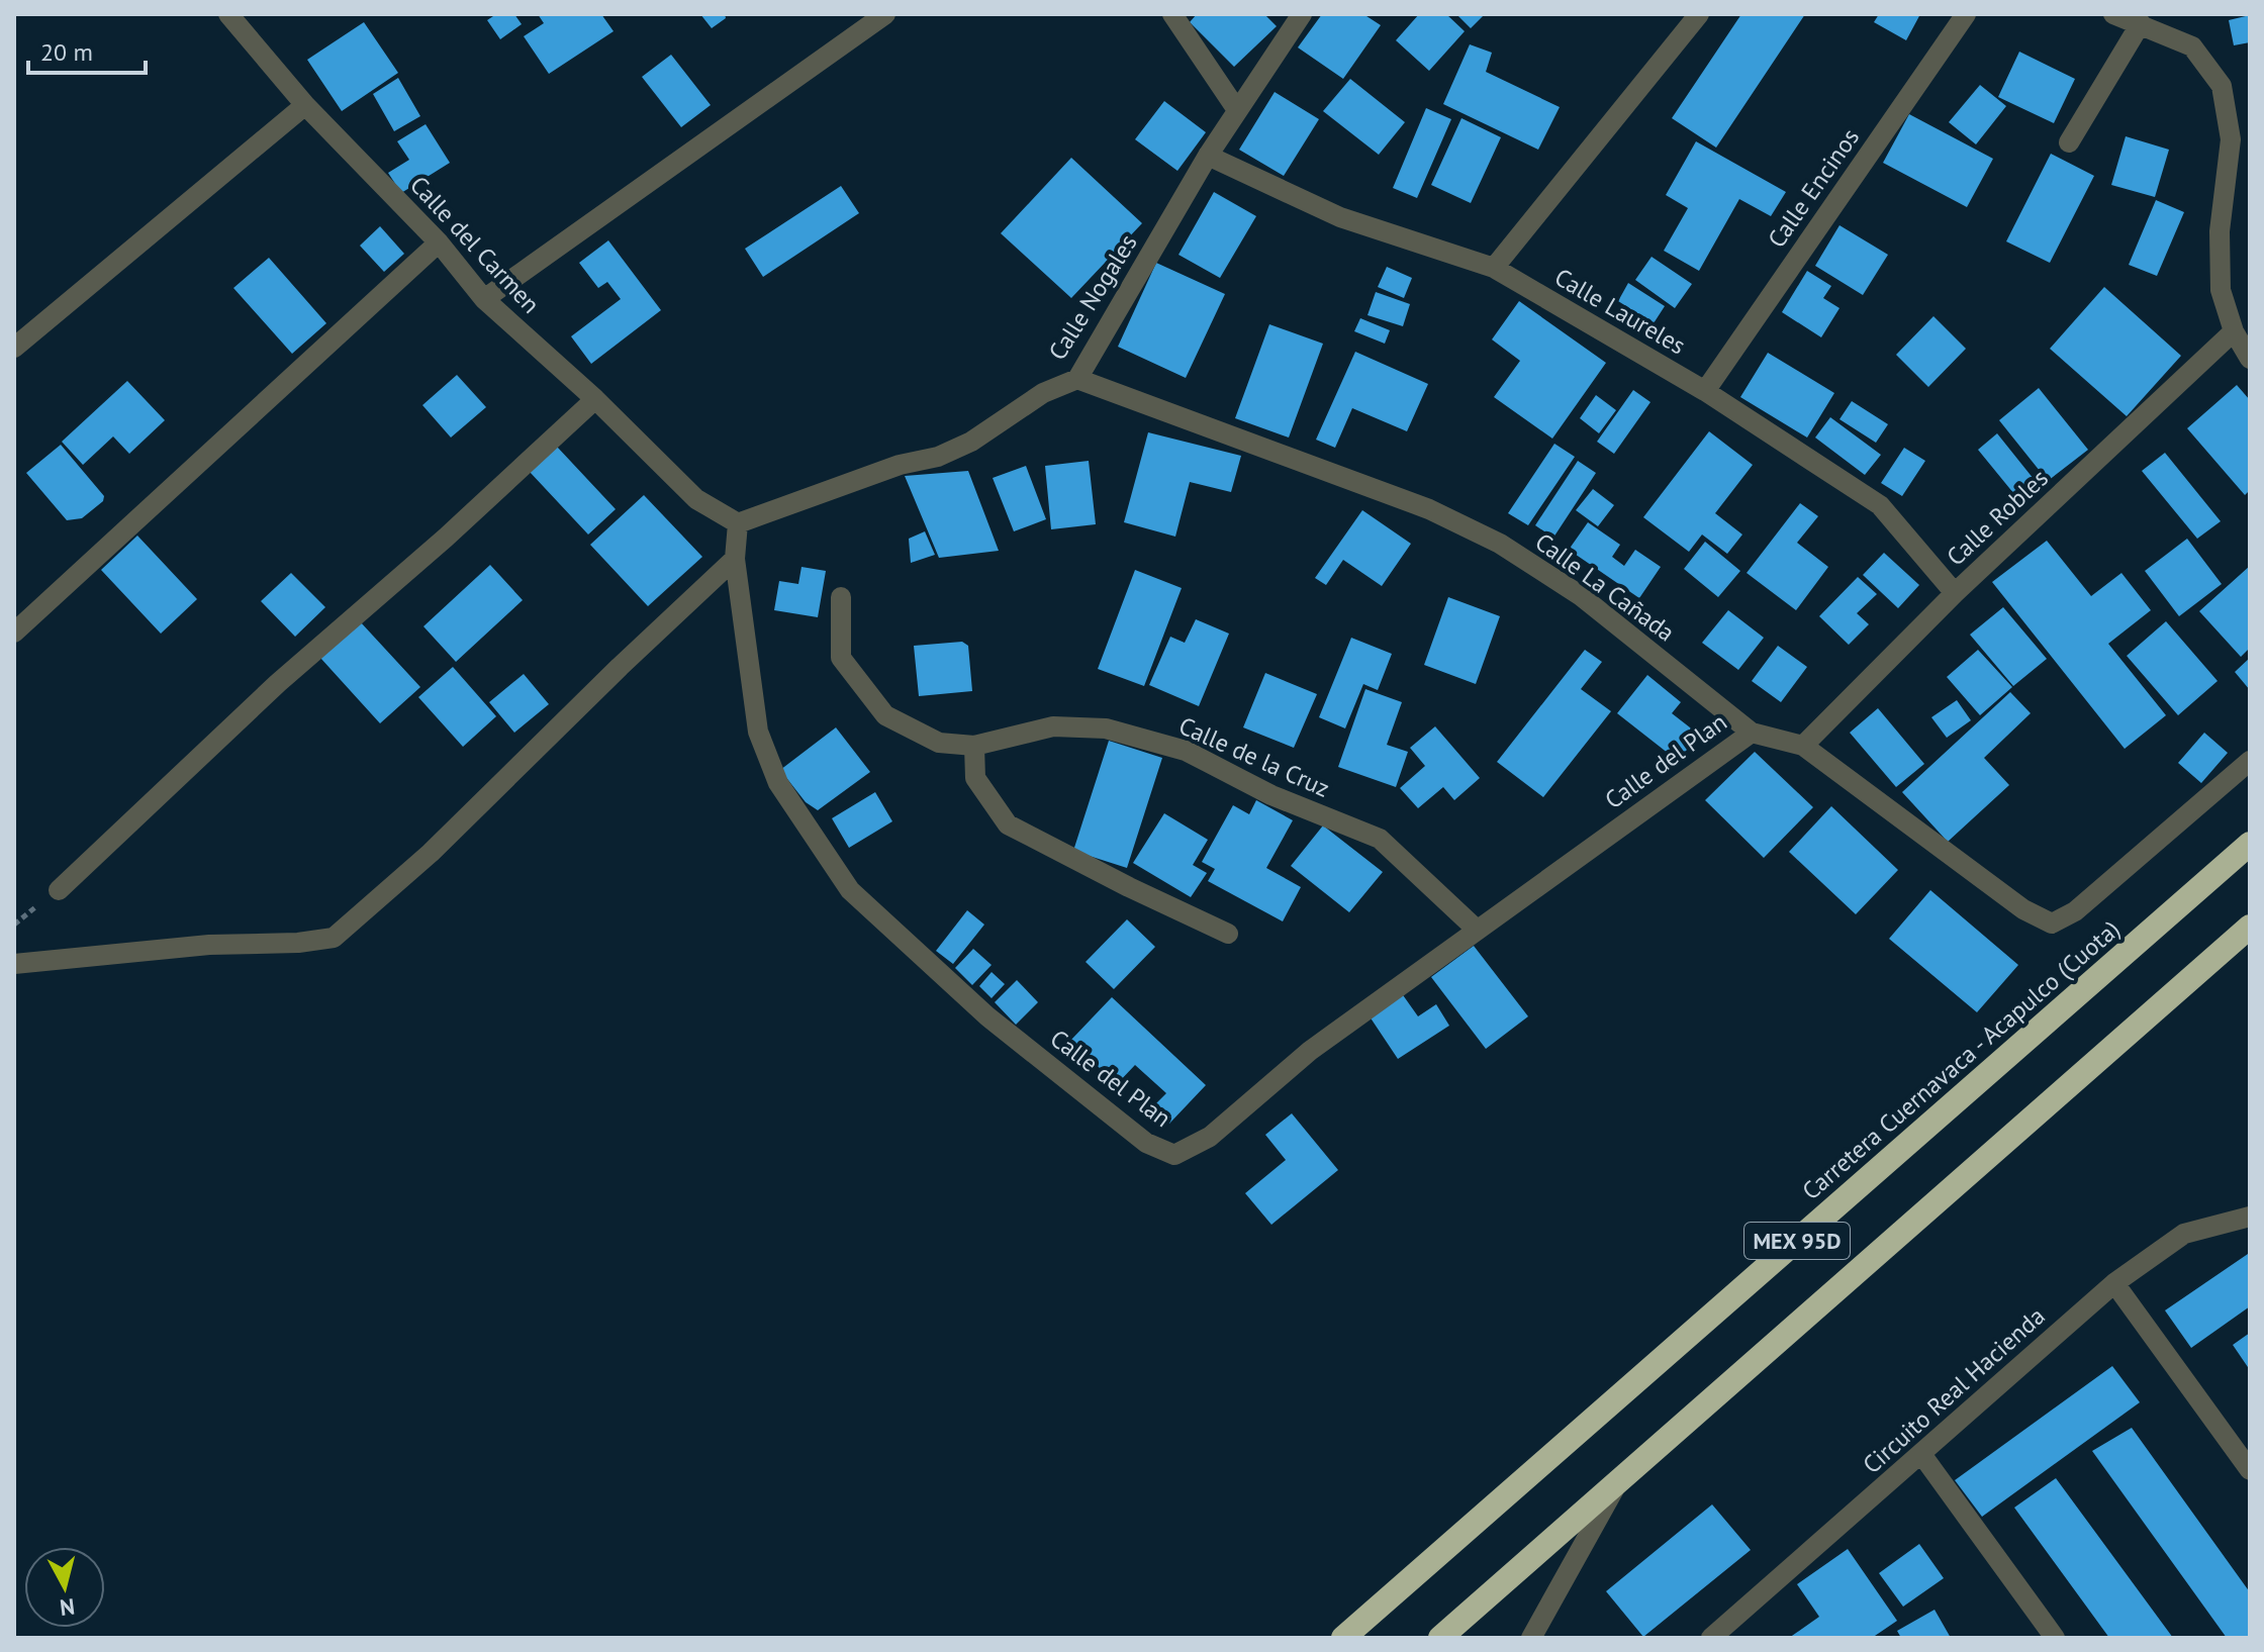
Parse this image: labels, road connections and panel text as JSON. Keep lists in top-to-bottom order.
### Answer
{
  "streets": {
    "highway": ["Carretera Cuernavaca - Acapulco (Cuota)", "MEX 95D"],
    "street": [
      "Calle Encinos",
      "Calle del Carmen",
      "Calle Nogales",
      "Calle Laureles",
      "Calle Robles",
      "Calle La Cañada",
      "Calle de la Cruz",
      "Calle del Plan",
      "Circuito Real Hacienda"
    ]
  },
  "crossings": [
    ["Calle Encinos", "Calle Laureles"],
    ["Calle del Carmen", "Calle Nogales"],
    ["Calle del Carmen", "Calle del Plan"],
    ["Calle Nogales", "Calle Laureles"],
    ["Calle Nogales", "Calle La Cañada"],
    ["Calle Nogales", "Calle del Plan"],
    ["Calle Laureles", "Calle Robles"],
    ["Calle Robles", "Calle La Cañada"],
    ["Calle La Cañada", "Calle del Plan"],
    ["Calle de la Cruz", "Calle del Plan"]
  ],
  "scale_bar": "20 m",
  "north": "bottom"
}
